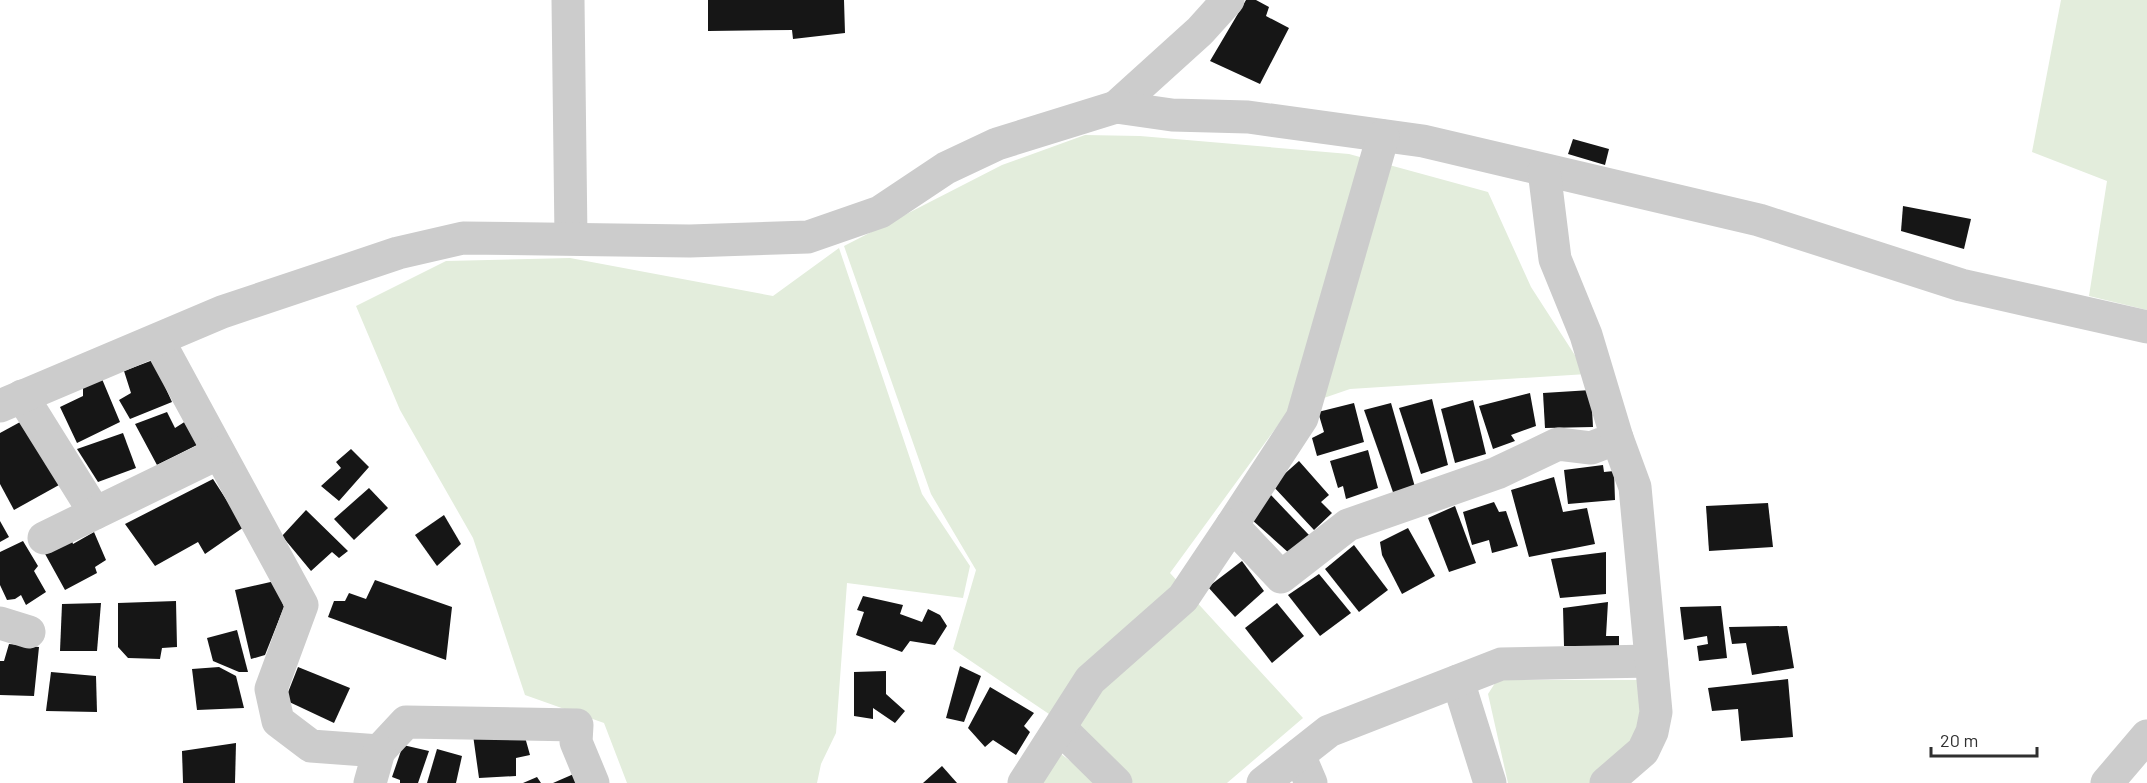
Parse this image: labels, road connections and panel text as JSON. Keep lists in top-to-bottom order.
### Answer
{
  "scale_bar": "20 m"
}
